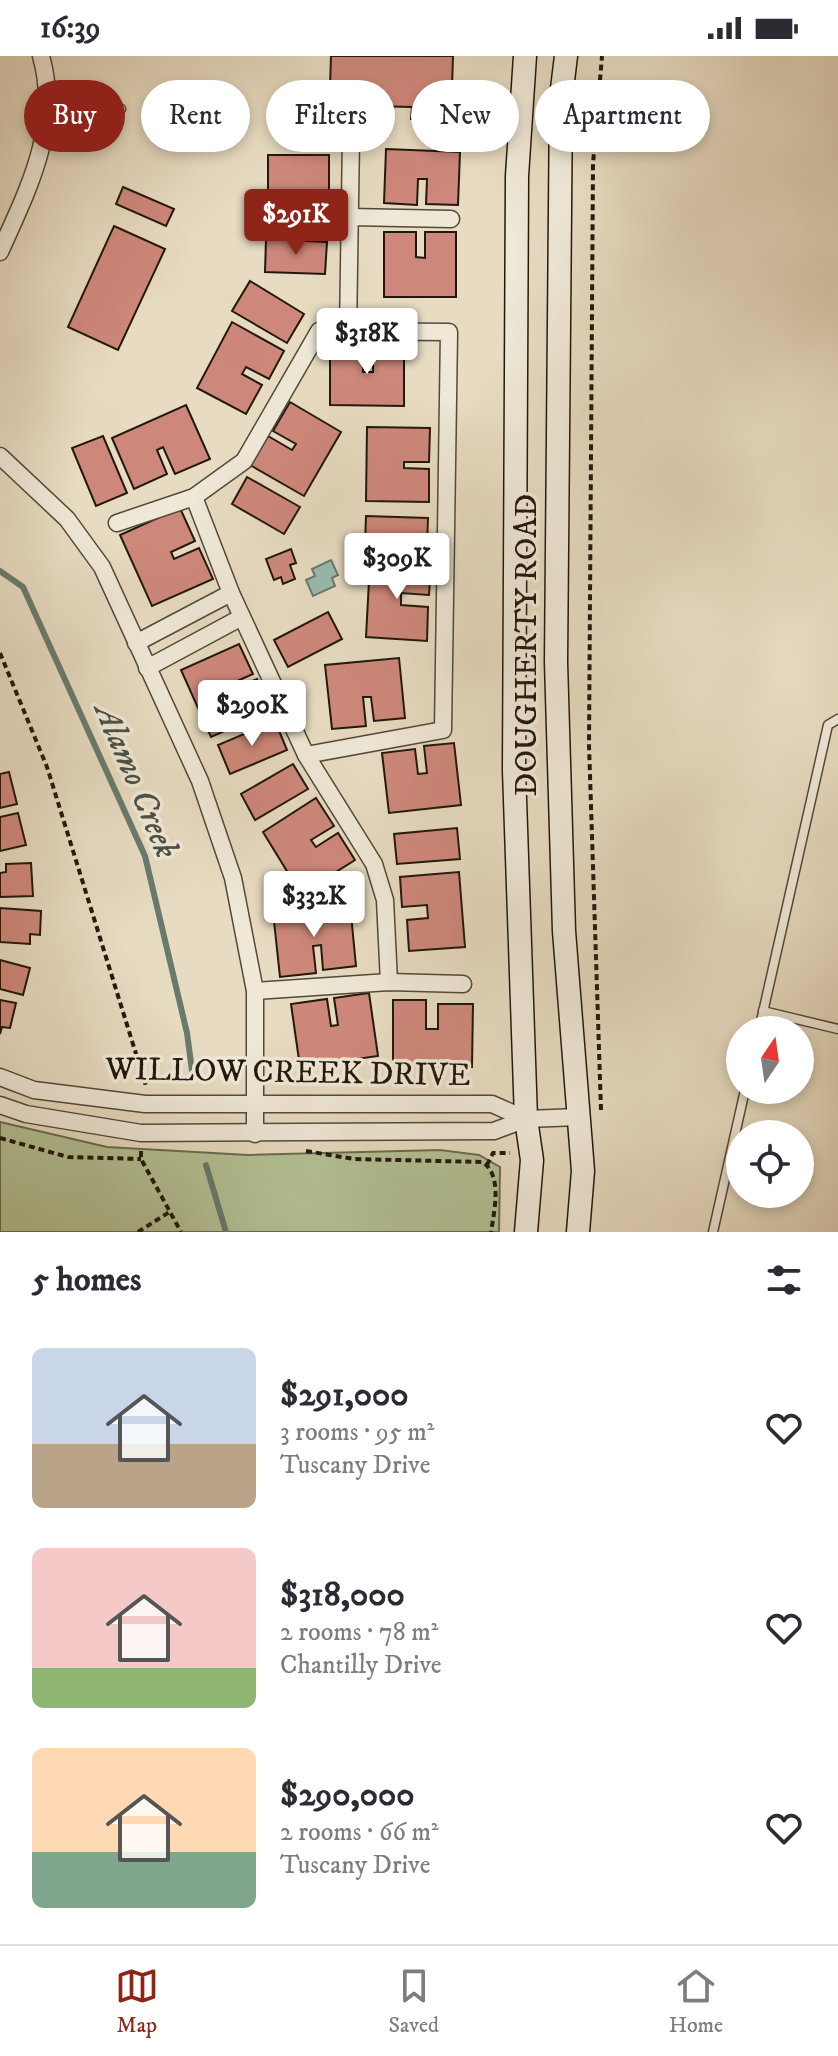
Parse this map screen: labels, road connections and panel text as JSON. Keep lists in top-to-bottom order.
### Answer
{
  "streets": {
    "main road": ["DOUGHERTY ROAD"],
    "street": ["WILLOW CREEK DRIVE"]
  },
  "crossings": [
    ["DOUGHERTY ROAD", "WILLOW CREEK DRIVE"]
  ],
  "water": ["Alamo Creek"],
  "north": "top",
  "page": {
    "status": "16:39",
    "chip": [
      "Buy",
      "Rent",
      "Filters",
      "New",
      "Apartment"
    ],
    "price": [
      "$291K",
      "$318K",
      "$309K",
      "$290K",
      "$332K"
    ],
    "heading": "5 homes",
    "list": [
      {
        "name": "$291,000",
        "note": "3 rooms · 95 m² · Tuscany Drive"
      },
      {
        "name": "$318,000",
        "note": "2 rooms · 78 m² · Chantilly Drive"
      },
      {
        "name": "$290,000",
        "note": "2 rooms · 66 m² · Tuscany Drive"
      }
    ],
    "tabs": ["Map", "Saved", "Home"]
  }
}
